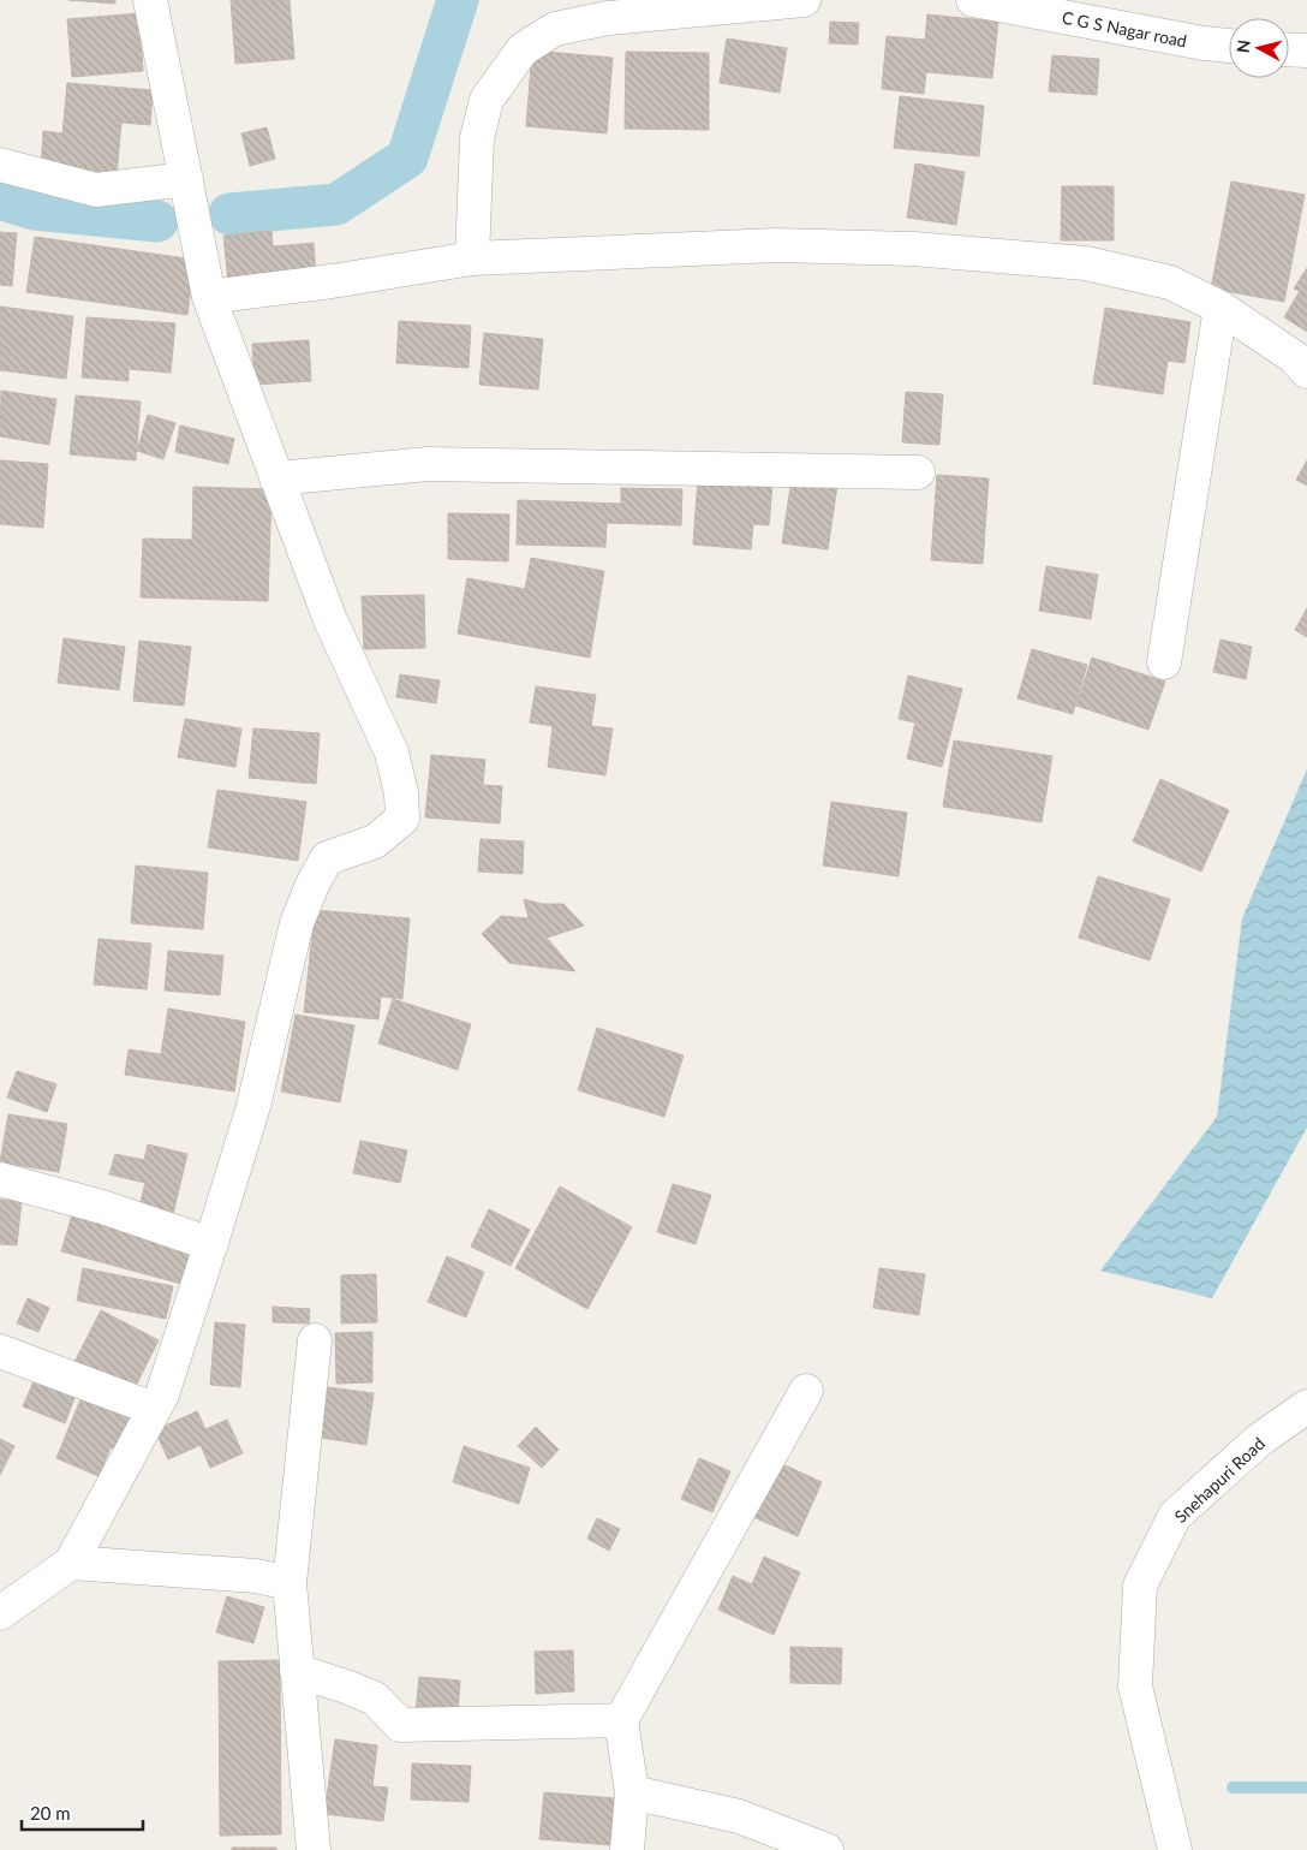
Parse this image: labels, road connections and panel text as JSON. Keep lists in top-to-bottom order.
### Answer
{
  "streets": {
    "street": ["C G S Nagar road", "Snehapuri Road"]
  },
  "scale_bar": "20 m",
  "north": "left"
}
